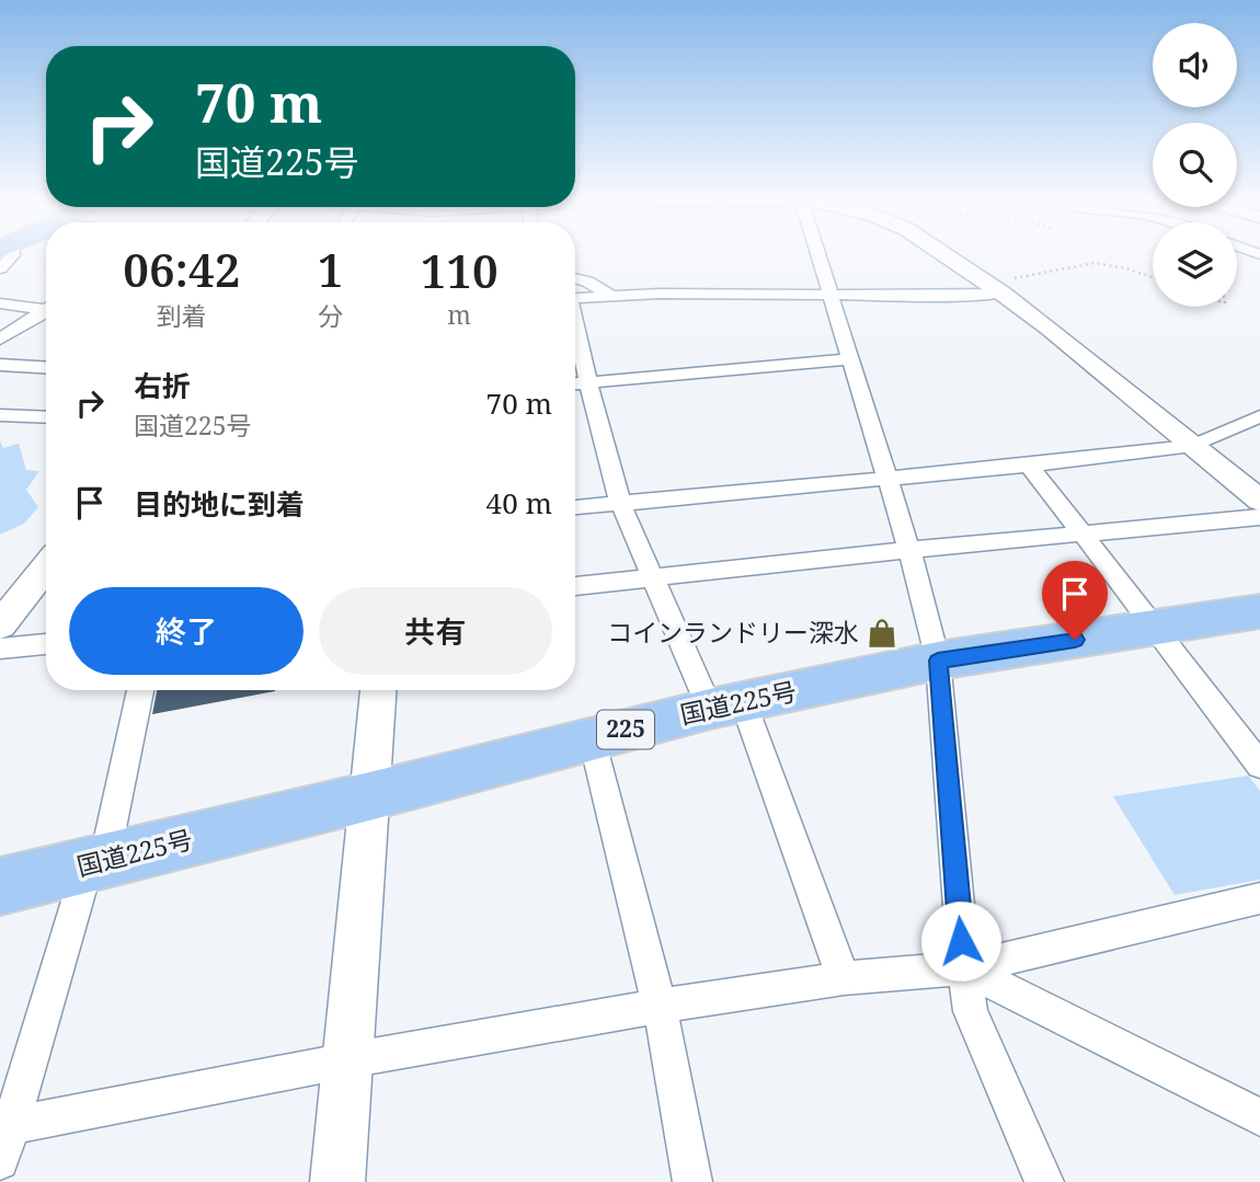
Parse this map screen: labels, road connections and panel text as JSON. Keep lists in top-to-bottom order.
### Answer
{
  "streets": {
    "highway": ["国道225号", "225"]
  },
  "places": {
    "shop": ["コインランドリー深水"]
  },
  "page": {
    "turn": ["70 m", "国道225号"],
    "eta": [
      "06:42",
      "到着",
      "1",
      "分",
      "110",
      "m"
    ],
    "list": [
      {
        "name": "右折",
        "note": "国道225号",
        "value": "70 m"
      },
      {
        "name": "目的地に到着",
        "value": "40 m"
      }
    ],
    "buttons": ["終了", "共有"]
  }
}
